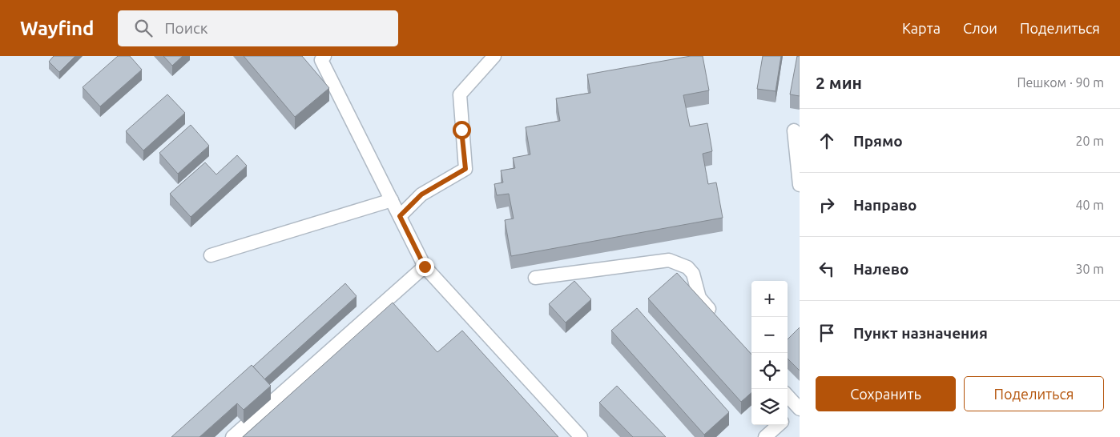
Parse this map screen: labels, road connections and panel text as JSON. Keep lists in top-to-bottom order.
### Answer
{
  "page": {
    "header": "Wayfind",
    "search": "Поиск",
    "nav": ["Карта", "Слои", "Поделиться"],
    "heading": ["2 мин", "Пешком · 90 m"],
    "list": [
      ["Прямо", "20 m"],
      ["Направо", "40 m"],
      ["Налево", "30 m"],
      "Пункт назначения"
    ],
    "map_buttons": ["+", "−"],
    "buttons": ["Сохранить", "Поделиться"]
  }
}
